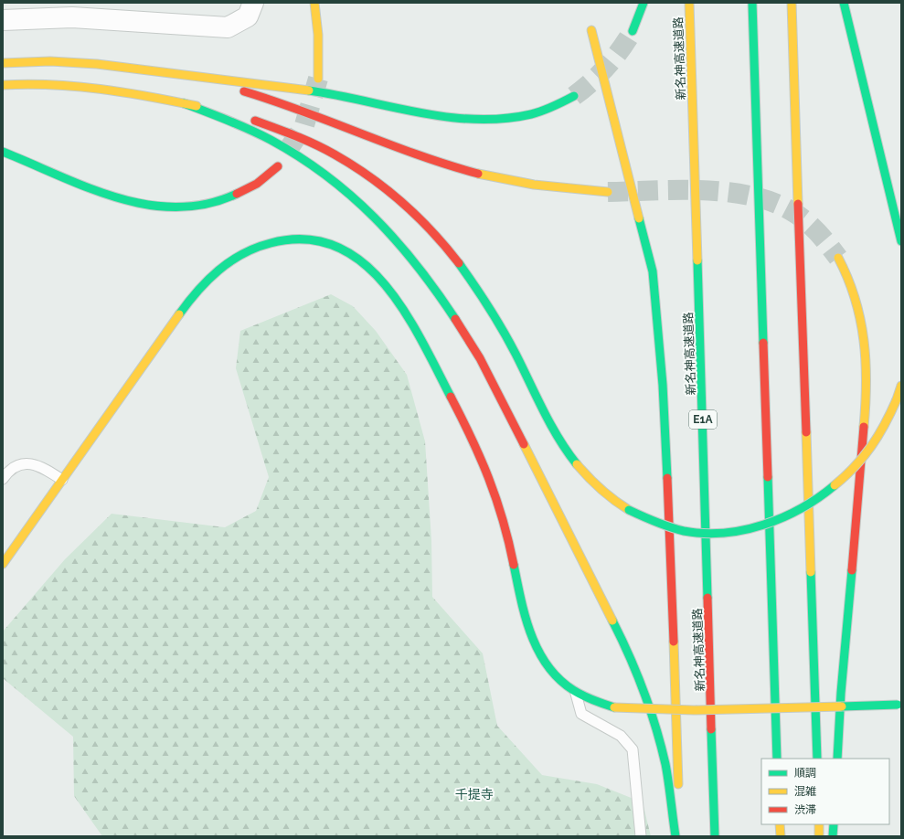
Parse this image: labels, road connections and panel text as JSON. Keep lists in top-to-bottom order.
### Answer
{
  "streets": {
    "main road": ["新名神高速道路", "E1A"]
  },
  "districts": ["千提寺"],
  "legend": ["順調", "混雑", "渋滞"]
}
